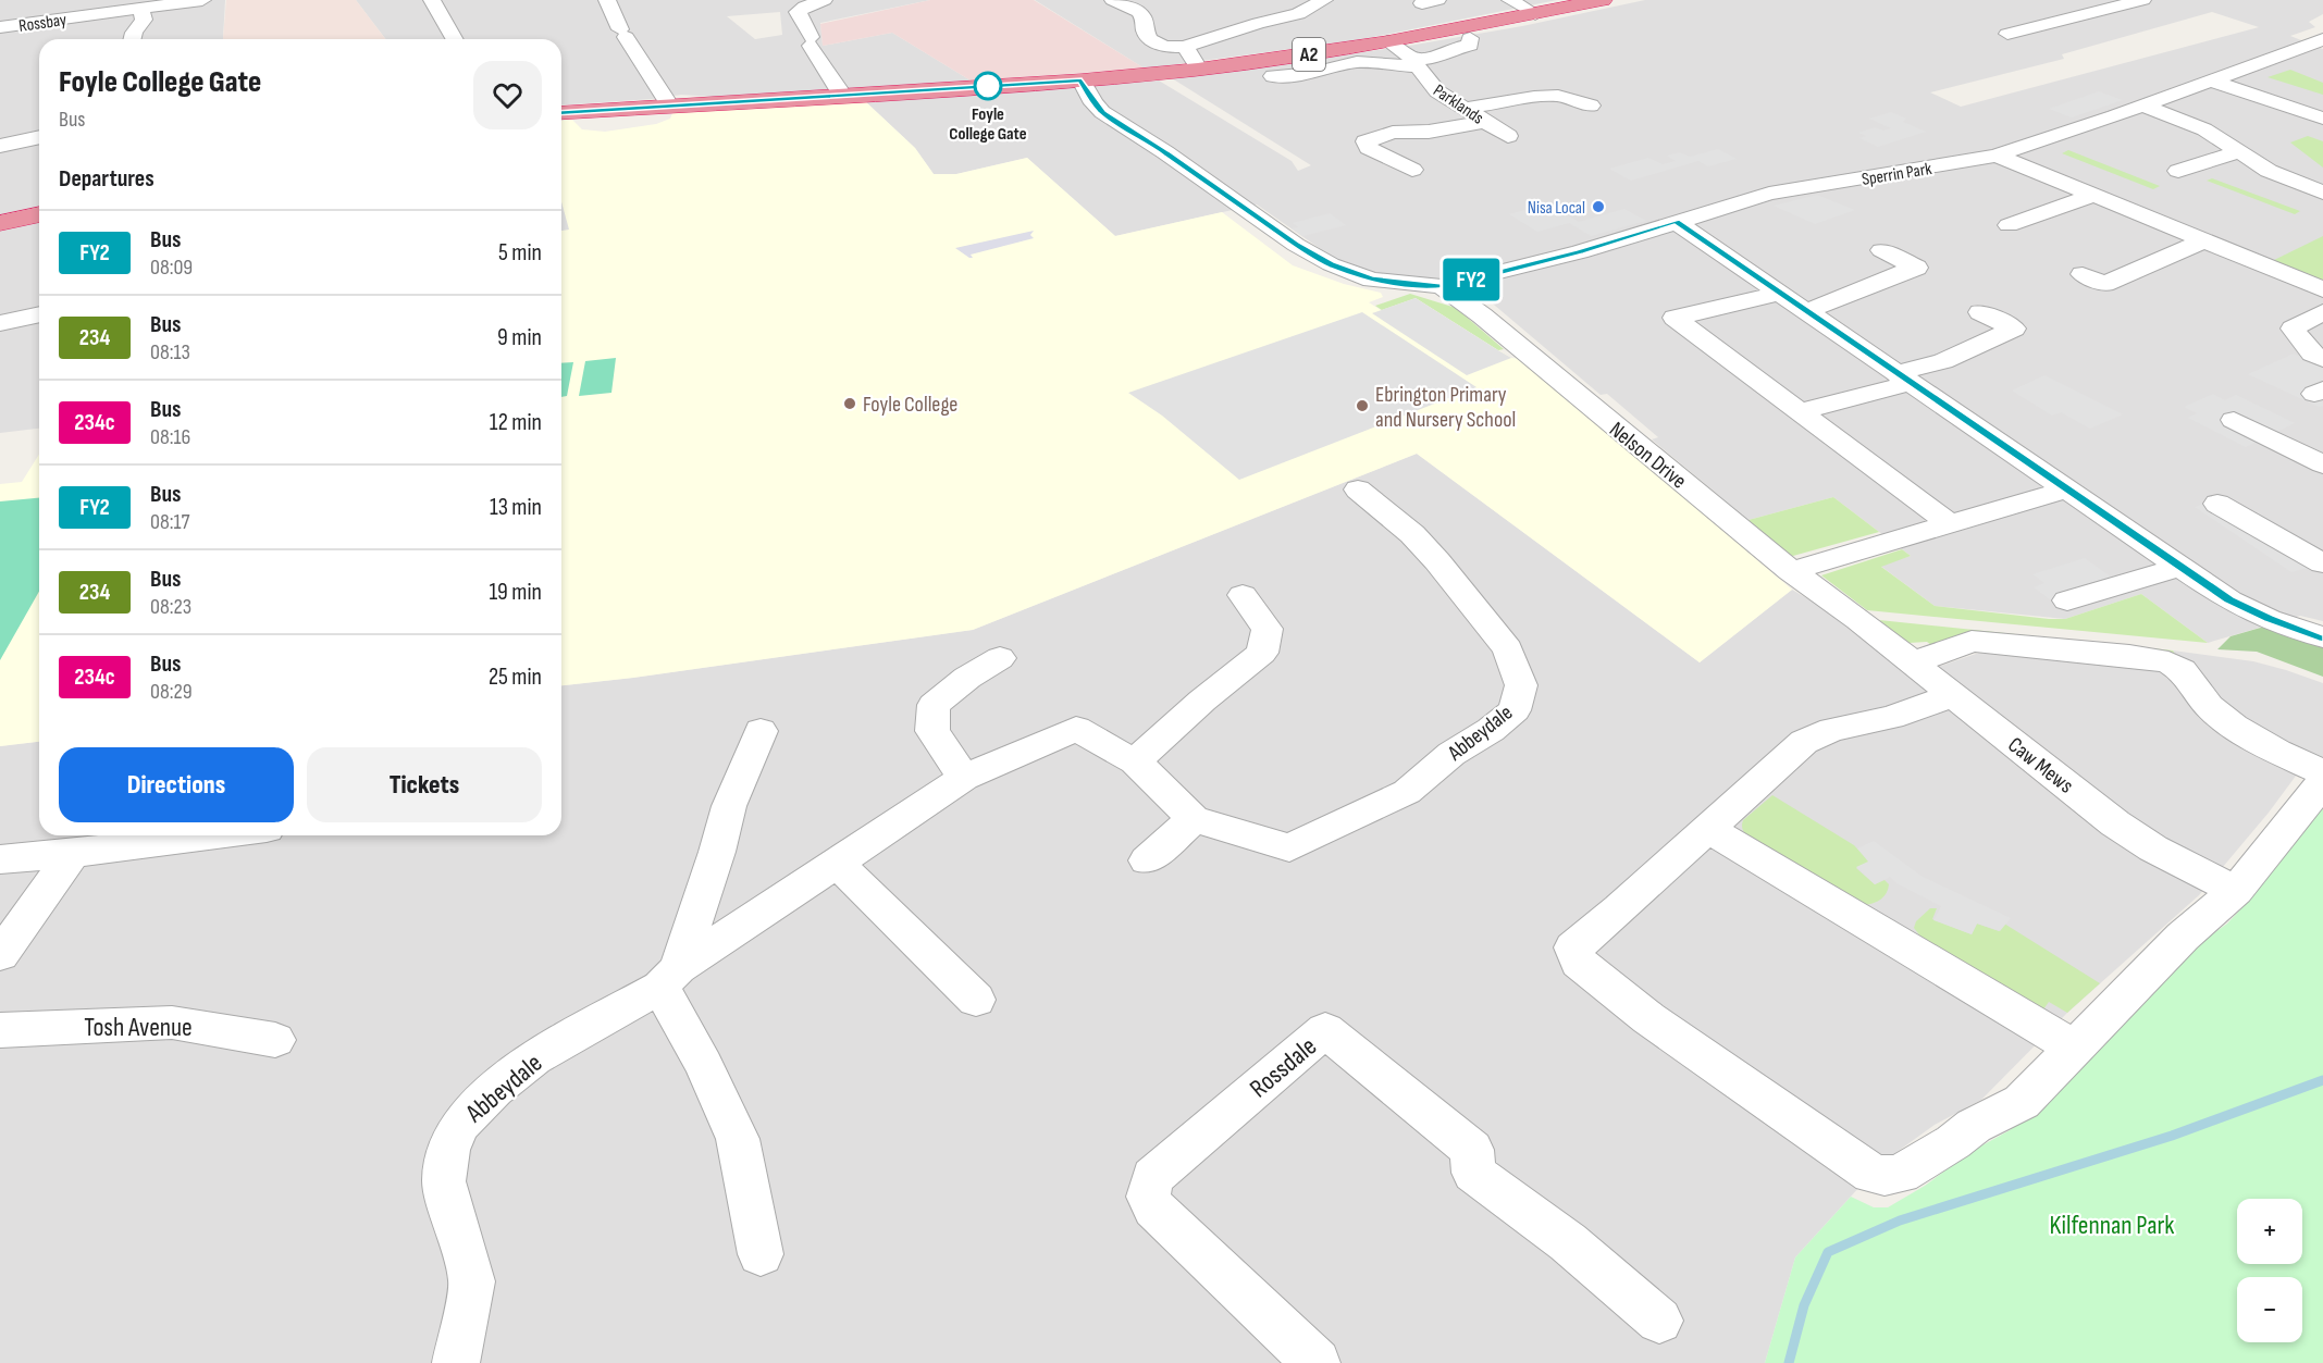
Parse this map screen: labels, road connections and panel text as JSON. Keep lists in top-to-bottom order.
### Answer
{
  "streets": {
    "highway": ["A2"],
    "street": [
      "Rossbay",
      "Parklands",
      "Sperrin Park",
      "Nelson Drive",
      "Abbeydale",
      "Caw Mews",
      "Tosh Avenue",
      "Rossdale"
    ]
  },
  "crossings": [
    ["A2", "Parklands"],
    ["Sperrin Park", "Nelson Drive"],
    ["Nelson Drive", "Caw Mews"]
  ],
  "parks": ["Kilfennan Park"],
  "places": [
    "Foyle College Gate",
    "Nisa Local",
    "Foyle College",
    "Ebrington Primary and Nursery School"
  ],
  "lines": ["bus line FY2"],
  "page": {
    "on_map": "FY2",
    "heading": [
      ["Foyle College Gate", "Bus"],
      "Departures"
    ],
    "list": [
      {
        "mark": "FY2",
        "name": "Bus",
        "note": "08:09",
        "value": "5 min"
      },
      {
        "mark": "234",
        "name": "Bus",
        "note": "08:13",
        "value": "9 min"
      },
      {
        "mark": "234c",
        "name": "Bus",
        "note": "08:16",
        "value": "12 min"
      },
      {
        "mark": "FY2",
        "name": "Bus",
        "note": "08:17",
        "value": "13 min"
      },
      {
        "mark": "234",
        "name": "Bus",
        "note": "08:23",
        "value": "19 min"
      },
      {
        "mark": "234c",
        "name": "Bus",
        "note": "08:29",
        "value": "25 min"
      }
    ],
    "buttons": ["Directions", "Tickets"],
    "map_buttons": ["+", "−"]
  }
}
